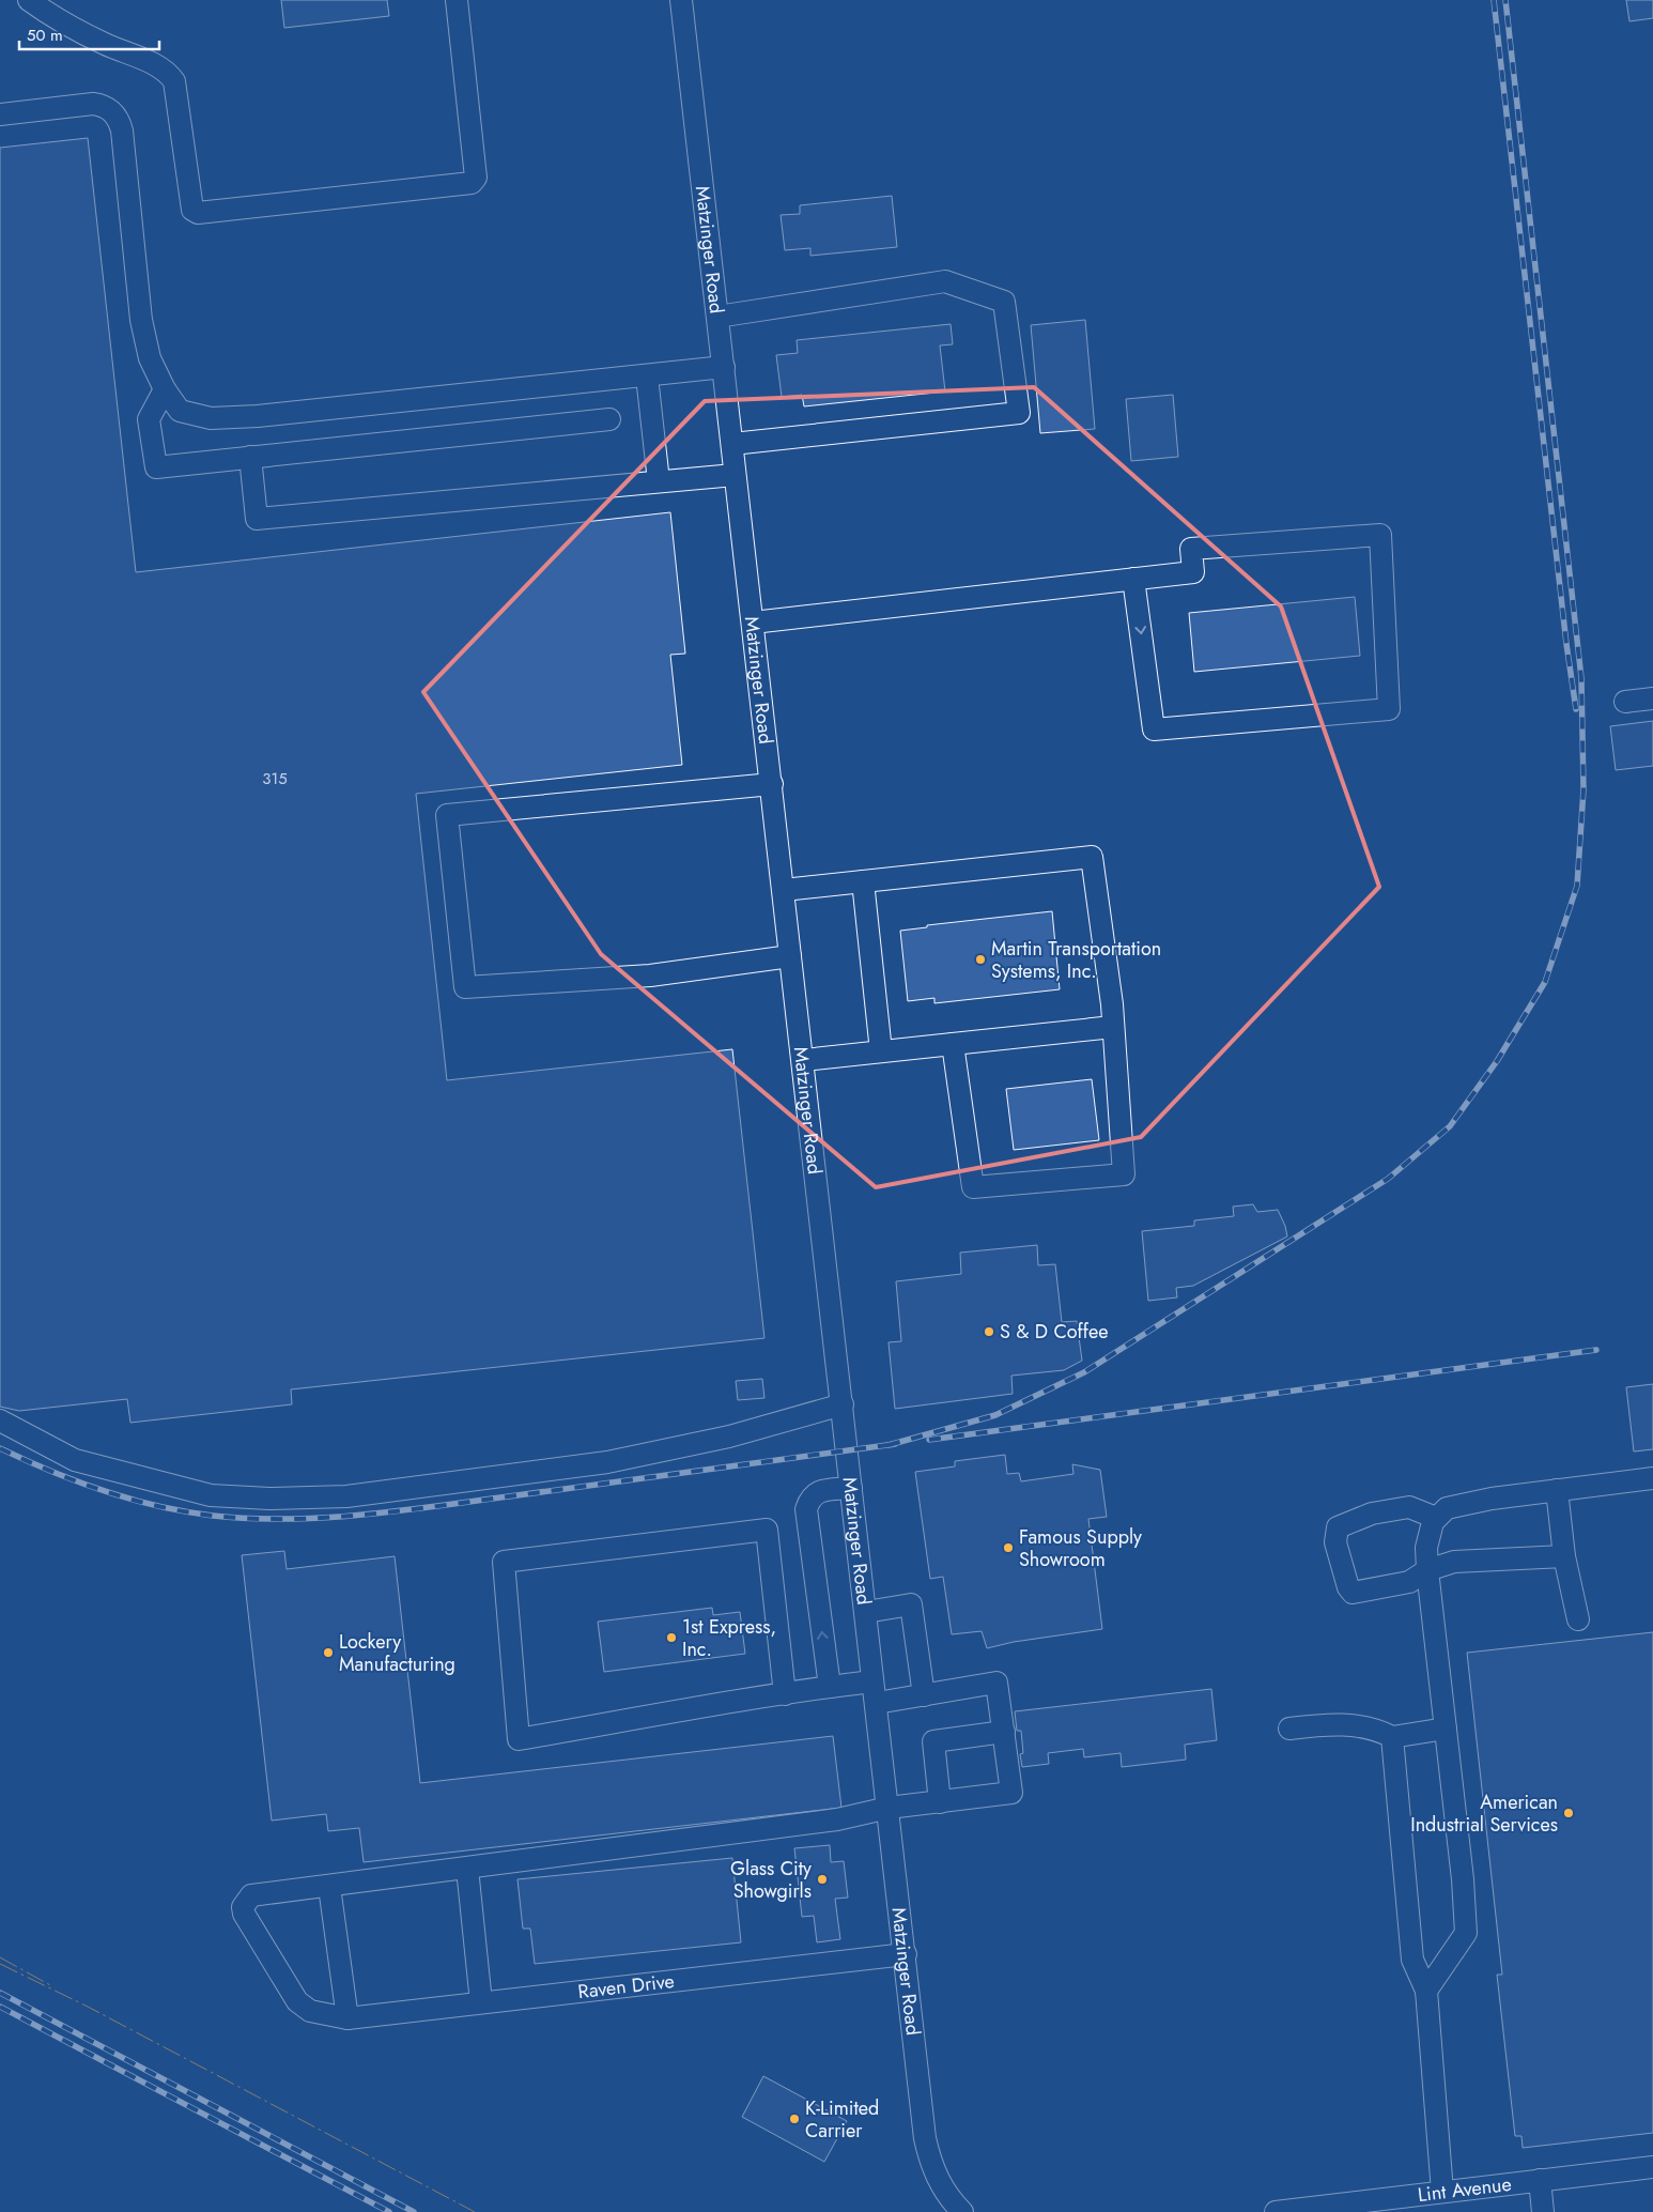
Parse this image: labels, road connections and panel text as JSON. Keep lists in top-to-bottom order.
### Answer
{
  "streets": {
    "street": ["Matzinger Road", "Raven Drive", "Lint Avenue"]
  },
  "crossings": [
    ["Matzinger Road", "Raven Drive"]
  ],
  "places": [
    "Martin Transportation Systems, Inc.",
    "S & D Coffee",
    "Famous Supply Showroom",
    "1st Express, Inc.",
    "Lockery Manufacturing",
    "American Industrial Services",
    "Glass City Showgirls",
    "K-Limited Carrier"
  ],
  "house_numbers": ["315"],
  "scale_bar": "50 m"
}
